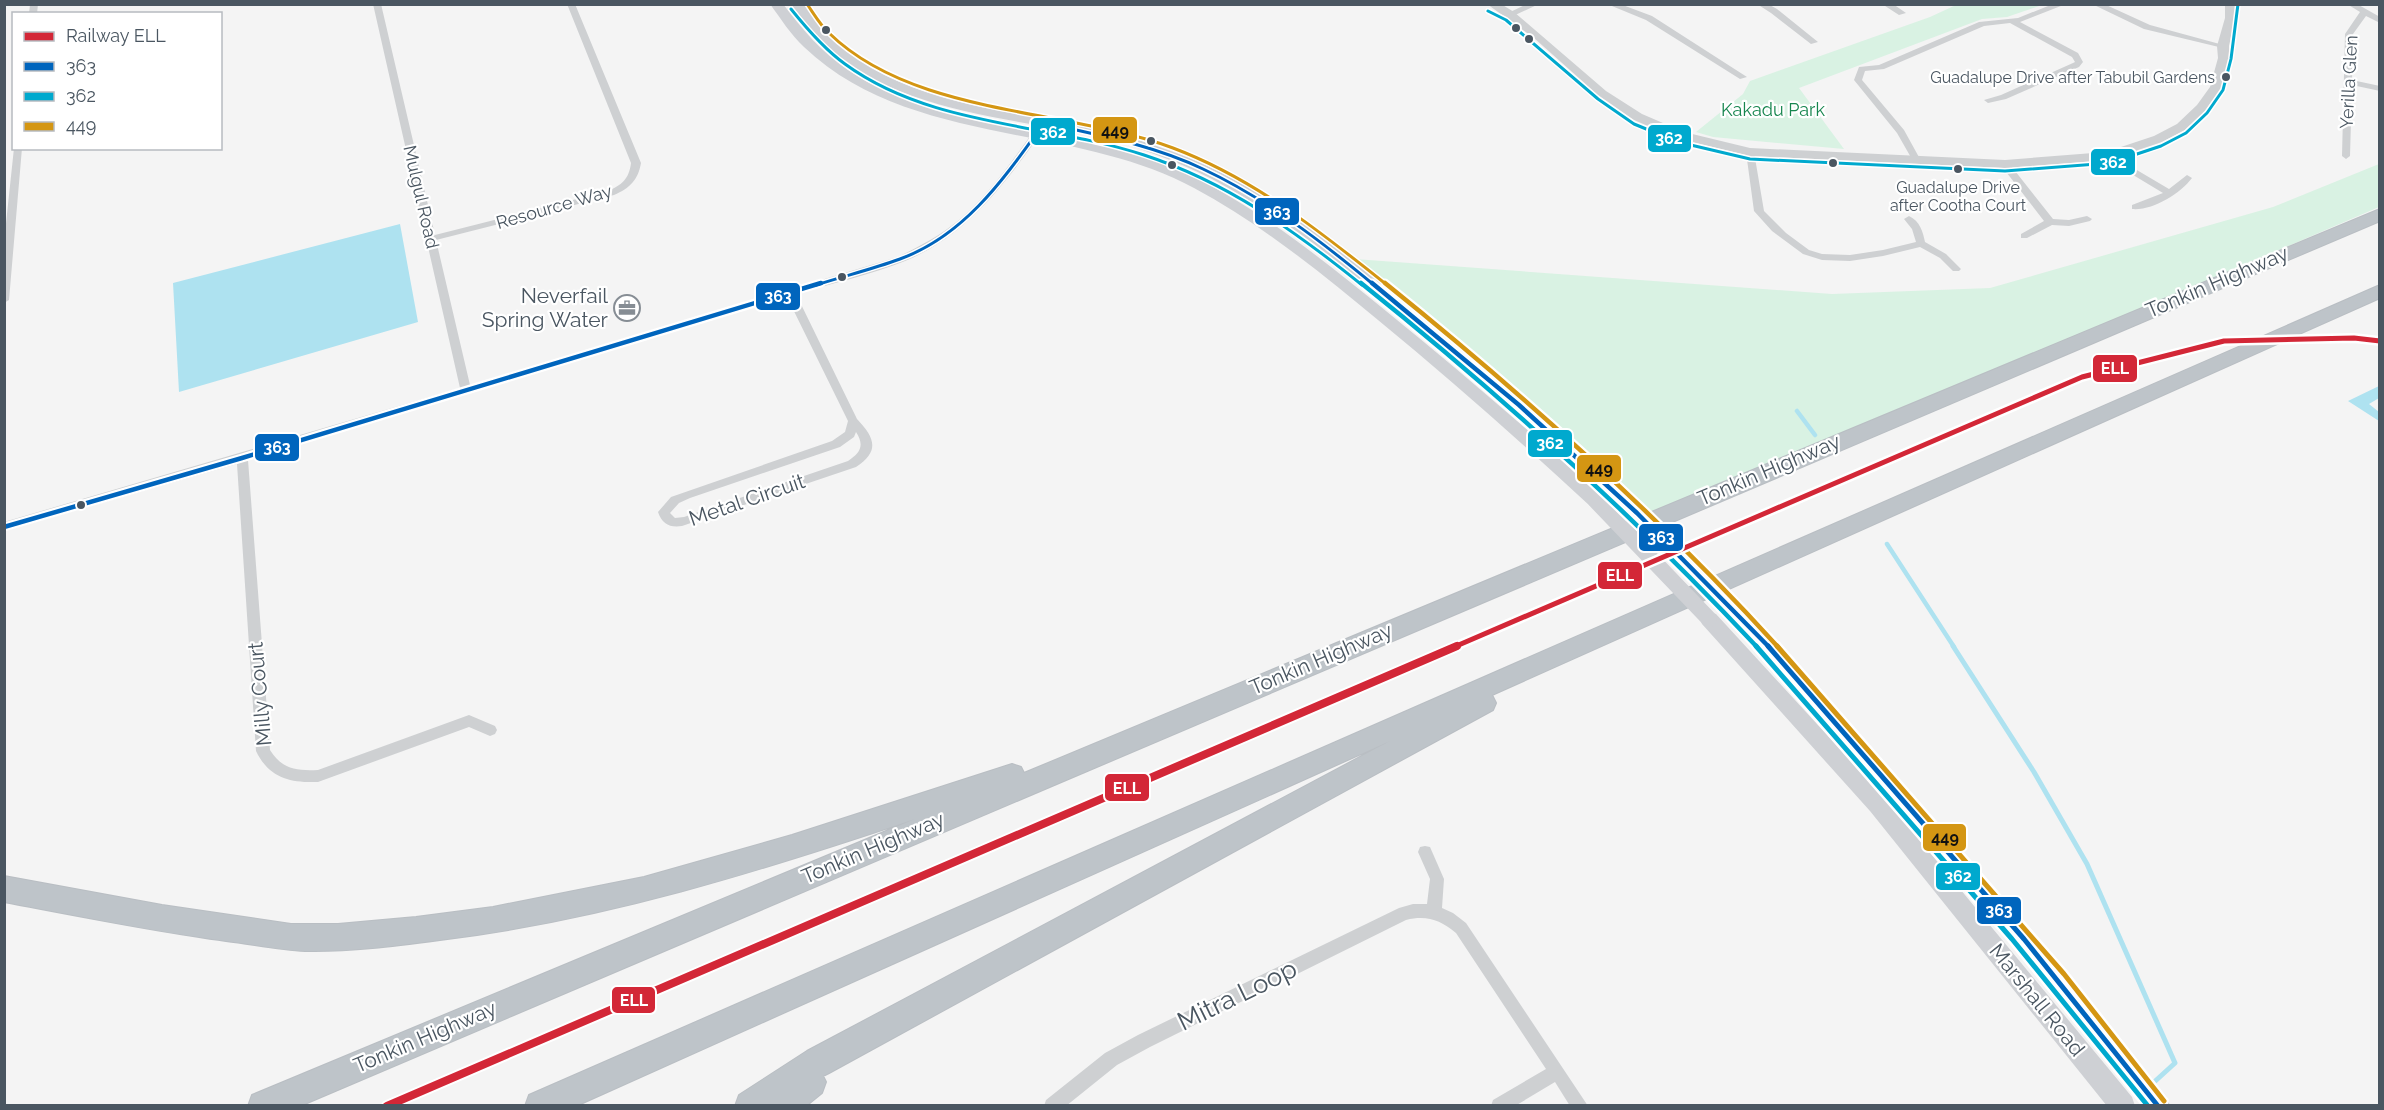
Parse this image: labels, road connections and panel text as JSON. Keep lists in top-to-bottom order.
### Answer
{
  "streets": {
    "highway": ["Tonkin Highway"],
    "main road": ["Marshall Road"],
    "street": [
      "Yerilla Glen",
      "Mulgul Road",
      "Resource Way",
      "Metal Circuit",
      "Milly Court",
      "Mitra Loop"
    ]
  },
  "crossings": [
    ["Mulgul Road", "Resource Way"]
  ],
  "parks": ["Kakadu Park"],
  "places": {
    "other": ["Guadalupe Drive after Tabubil Gardens", "Guadalupe Drive after Cootha Court"],
    "office": ["Neverfail Spring Water"]
  },
  "lines": [
    "transit line 362",
    "transit line 449",
    "transit line 363",
    "rail line ELL"
  ],
  "legend": [
    "Railway ELL",
    "363",
    "362",
    "449"
  ]
}
